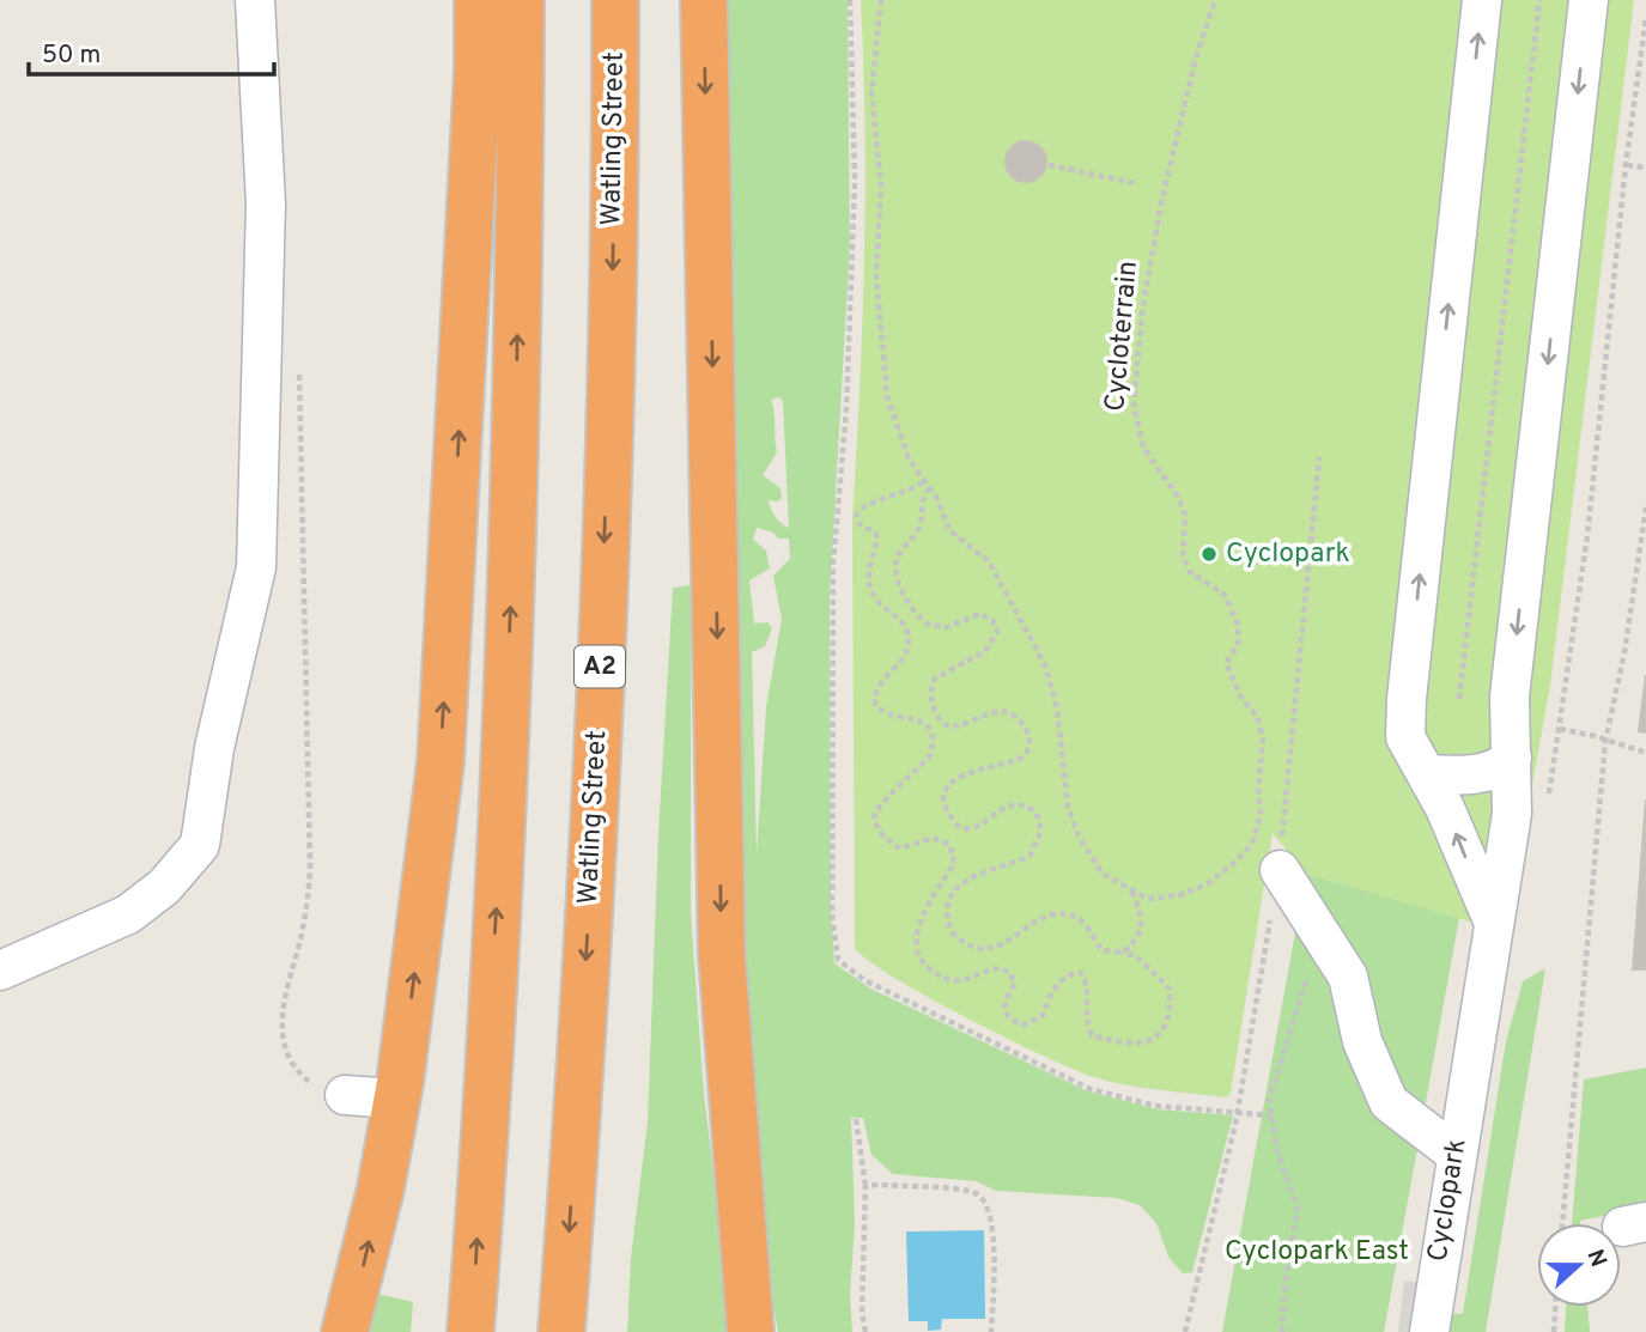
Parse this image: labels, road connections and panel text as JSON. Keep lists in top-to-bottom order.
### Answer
{
  "streets": {
    "highway": ["Watling Street", "A2"],
    "lane": ["Cyclopark"],
    "path": ["Cycloterrain"]
  },
  "parks": ["Cyclopark East"],
  "places": ["Cyclopark"],
  "scale_bar": "50 m",
  "north": "right"
}
